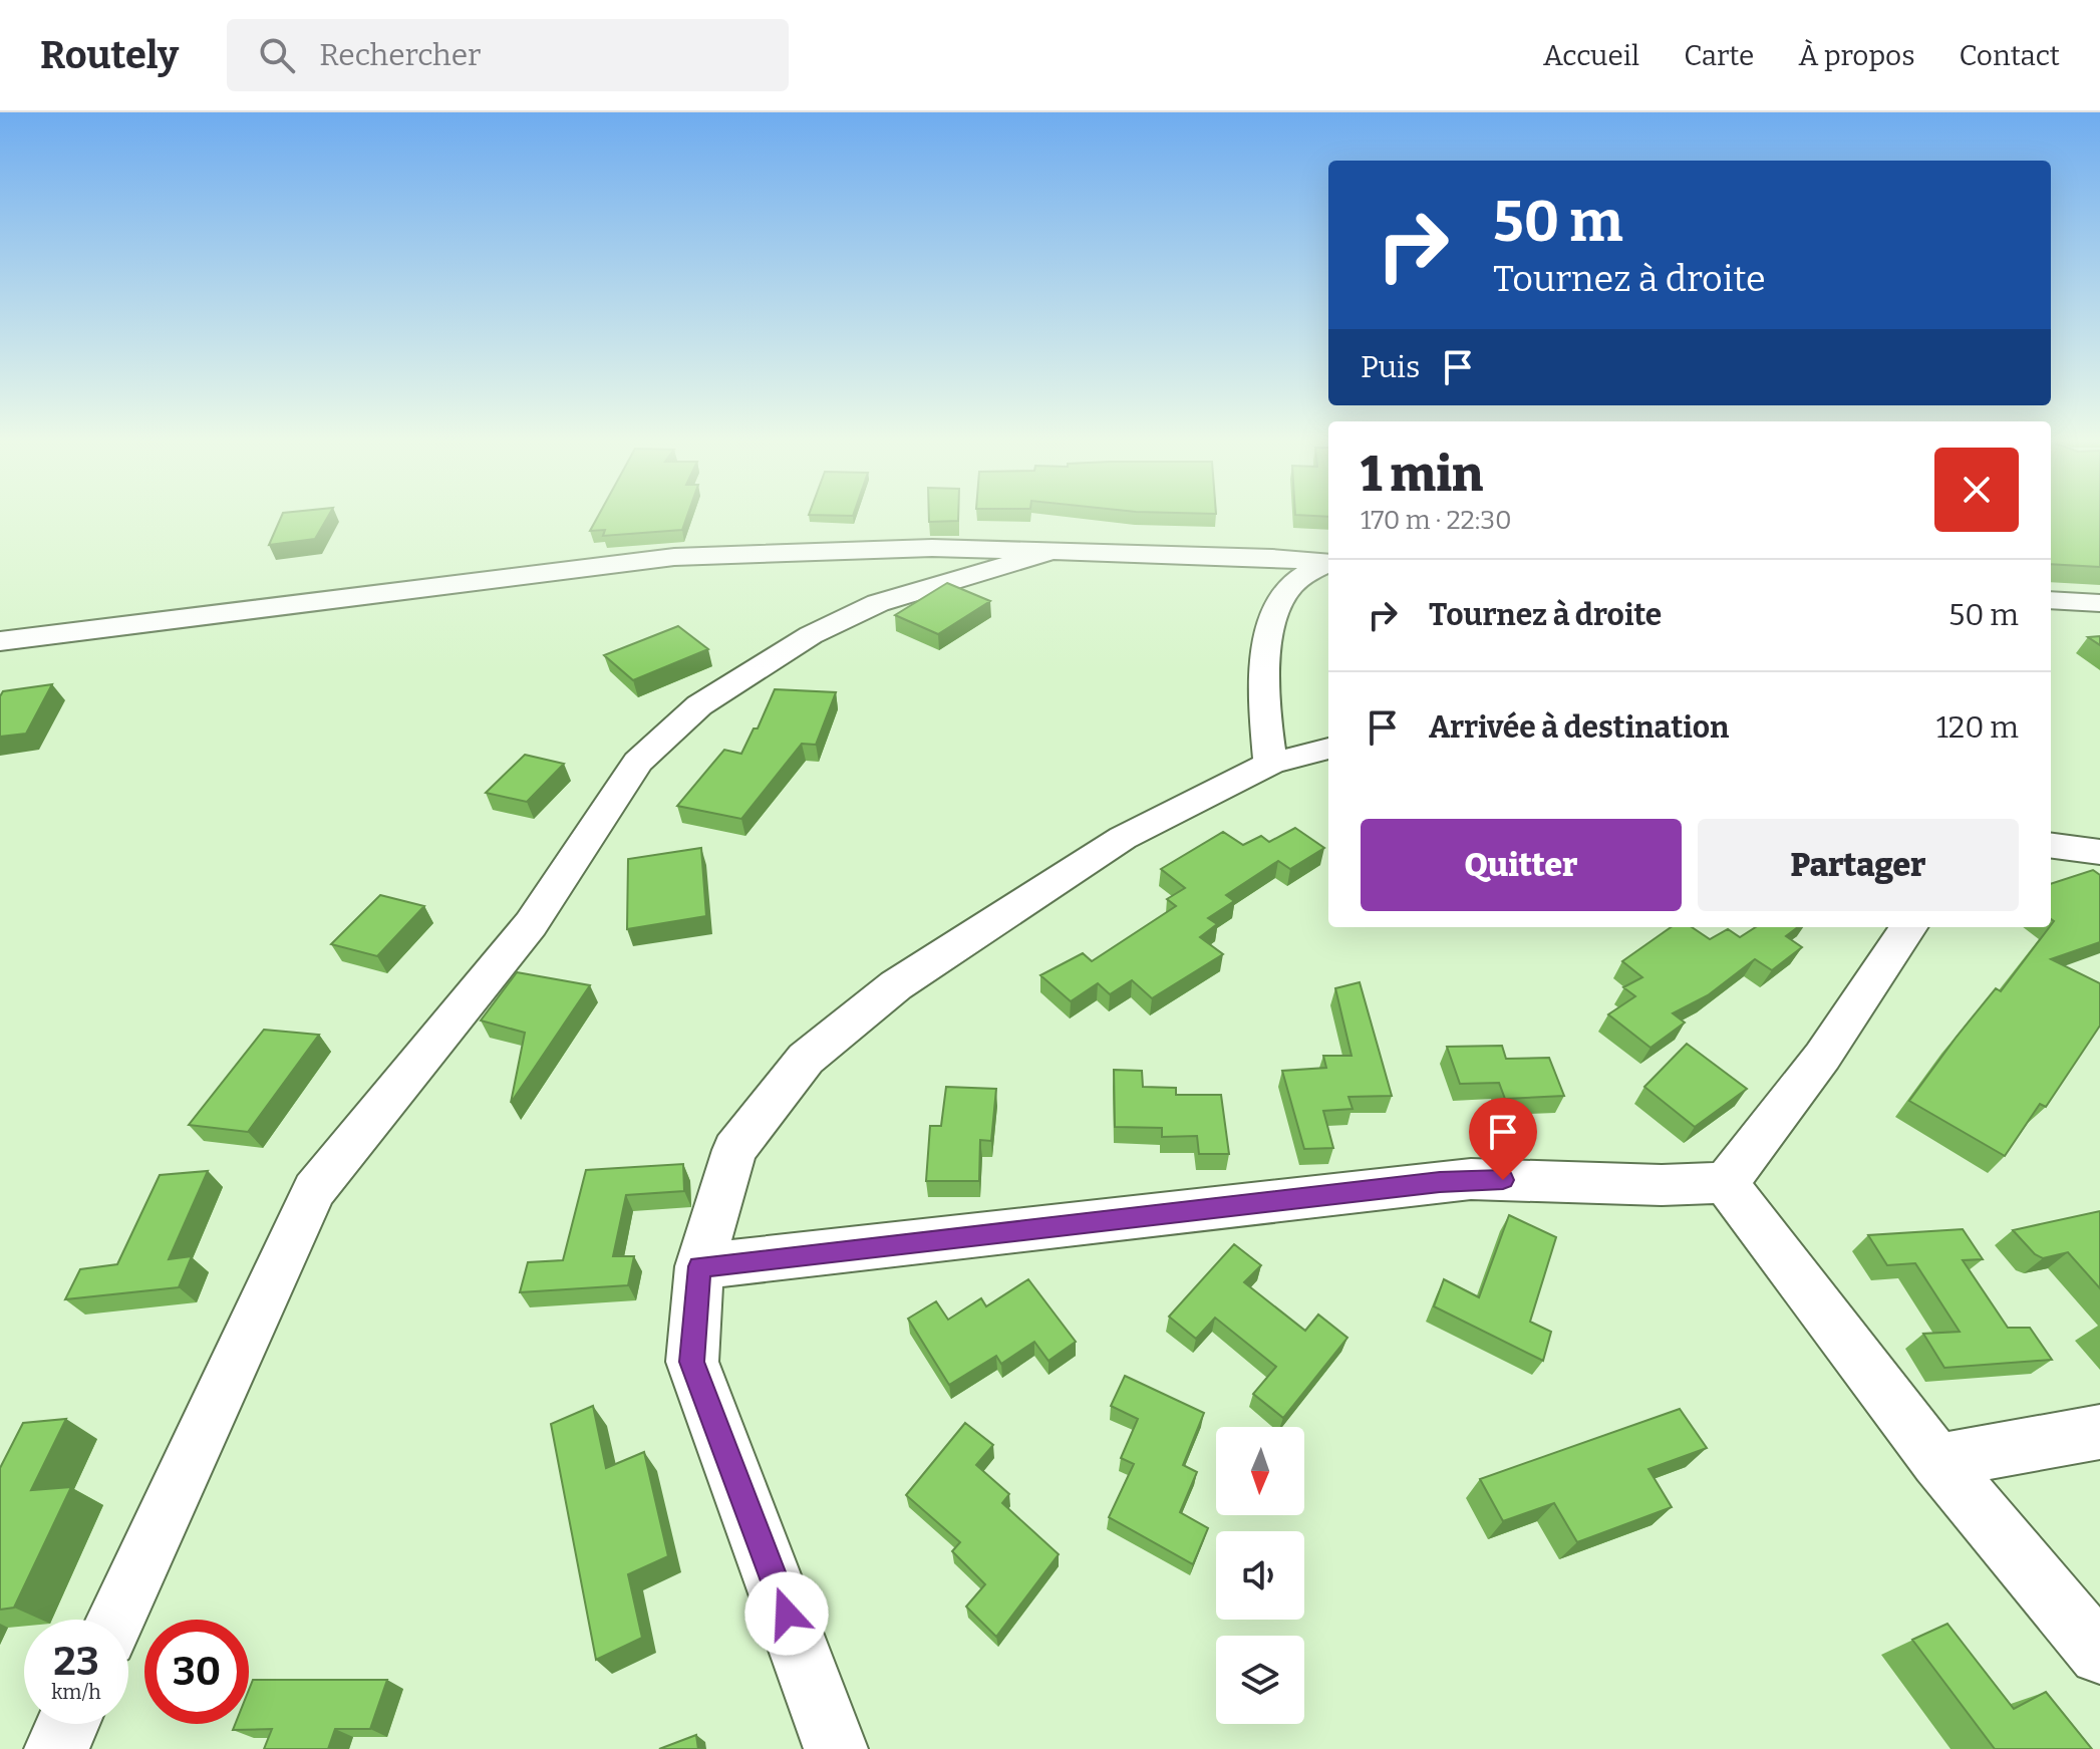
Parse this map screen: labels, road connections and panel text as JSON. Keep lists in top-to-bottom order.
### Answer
{
  "north": "bottom",
  "page": {
    "header": "Routely",
    "search": "Rechercher",
    "nav": [
      "Accueil",
      "Carte",
      "À propos",
      "Contact"
    ],
    "turn": ["50 m", "Tournez à droite"],
    "then": "Puis",
    "heading": ["1 min", "170 m · 22:30"],
    "list": [
      {
        "name": "Tournez à droite",
        "value": "50 m"
      },
      {
        "name": "Arrivée à destination",
        "value": "120 m"
      }
    ],
    "buttons": ["Quitter", "Partager"],
    "speed": "23 km/h",
    "limit": "30"
  }
}
